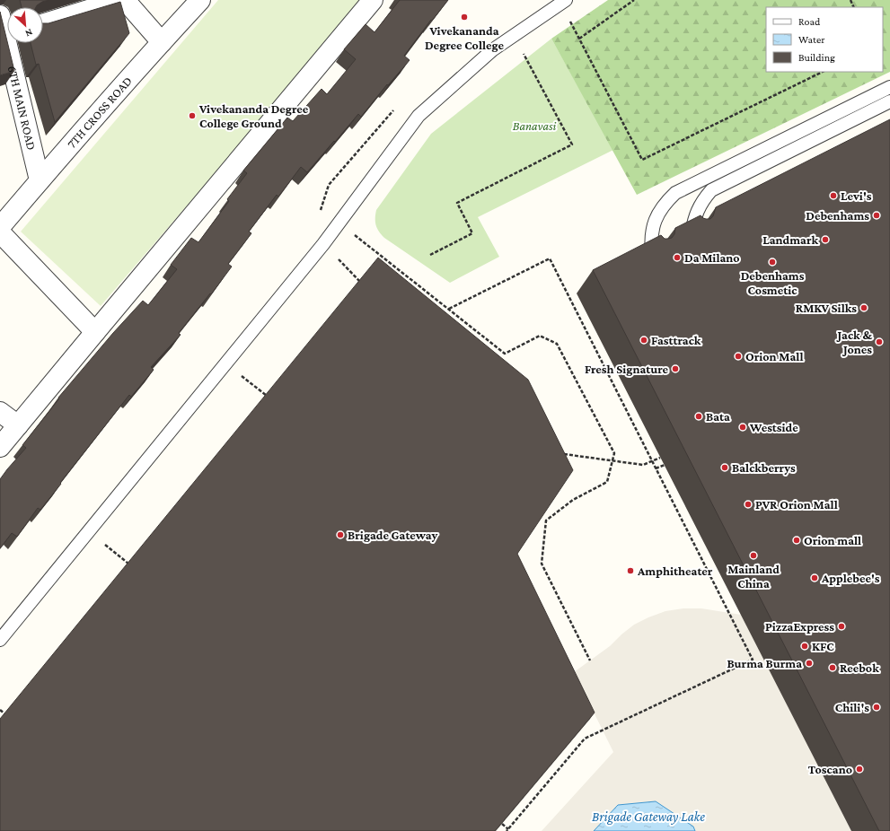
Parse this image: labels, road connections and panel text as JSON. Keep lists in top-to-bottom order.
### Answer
{
  "streets": {
    "street": ["6TH MAIN ROAD", "7TH CROSS ROAD"]
  },
  "crossings": [
    ["6TH MAIN ROAD", "7TH CROSS ROAD"]
  ],
  "water": ["Brigade Gateway Lake"],
  "parks": ["Banavasi"],
  "places": [
    "Vivekananda Degree College",
    "Vivekananda Degree College Ground",
    "Levi's",
    "Debenhams",
    "Landmark",
    "Da Milano",
    "Debenhams Cosmetic",
    "RMKV Silks",
    "Fasttrack",
    "Jack & Jones",
    "Orion Mall",
    "Fresh Signature",
    "Bata",
    "Westside",
    "Balckberrys",
    "PVR Orion Mall",
    "Brigade Gateway",
    "Orion mall",
    "Mainland China",
    "Amphitheater",
    "Applebee's",
    "PizzaExpress",
    "KFC",
    "Burma Burma",
    "Reebok",
    "Chili's",
    "Toscano"
  ],
  "legend": ["Road", "Water", "Building"],
  "north": "bottom right"
}
